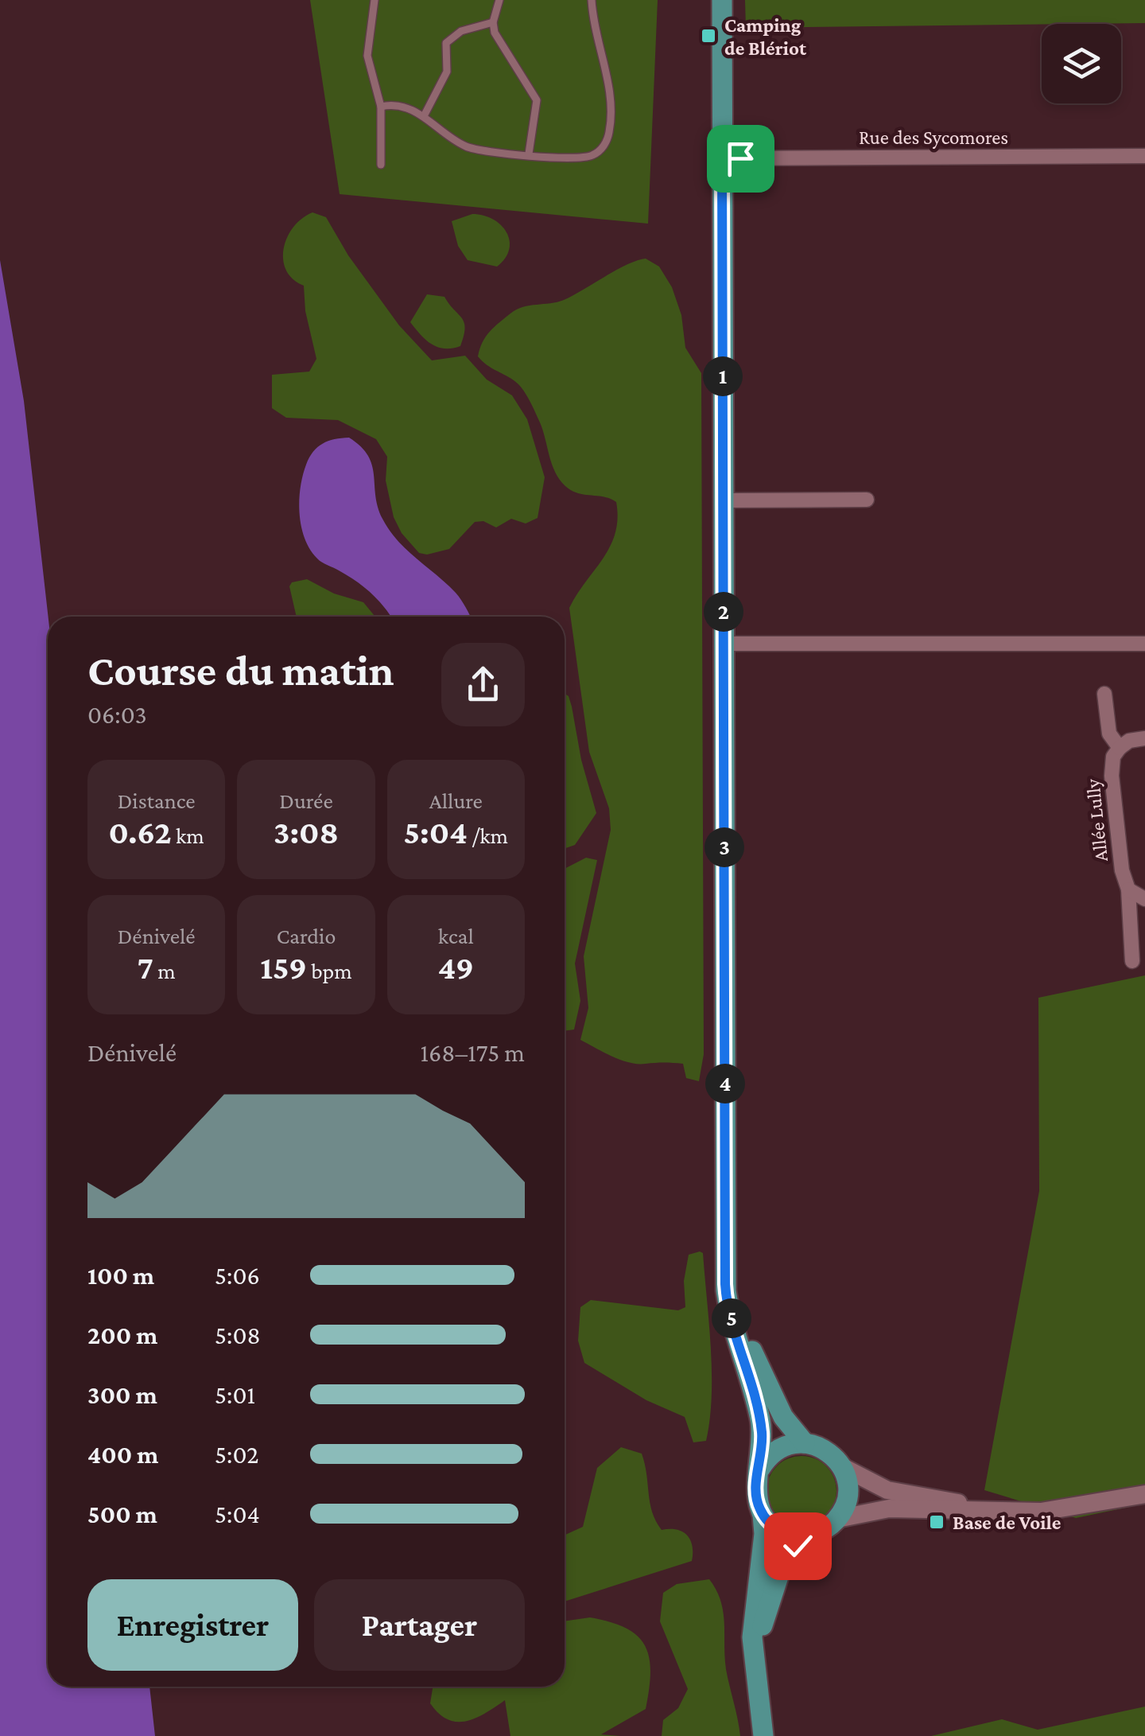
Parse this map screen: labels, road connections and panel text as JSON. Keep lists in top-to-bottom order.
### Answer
{
  "streets": {
    "street": ["Rue des Sycomores", "Allée Lully"]
  },
  "places": {
    "transit": ["Camping de Blériot", "Base de Voile"]
  },
  "page": {
    "pins": [
      "1",
      "2",
      "3",
      "4",
      "5"
    ],
    "heading": ["Course du matin", "06:03"],
    "stats": [
      ["Distance", "0.62 km"],
      ["Durée", "3:08"],
      ["Allure", "5:04 /km"],
      ["Dénivelé", "7 m"],
      ["Cardio", "159 bpm"],
      ["kcal", "49"]
    ],
    "chart": ["Dénivelé", "168–175 m"],
    "list": [
      {
        "name": "100 m",
        "note": "5:06"
      },
      {
        "name": "200 m",
        "note": "5:08"
      },
      {
        "name": "300 m",
        "note": "5:01"
      },
      {
        "name": "400 m",
        "note": "5:02"
      },
      {
        "name": "500 m",
        "note": "5:04"
      }
    ],
    "buttons": ["Enregistrer", "Partager"]
  }
}
